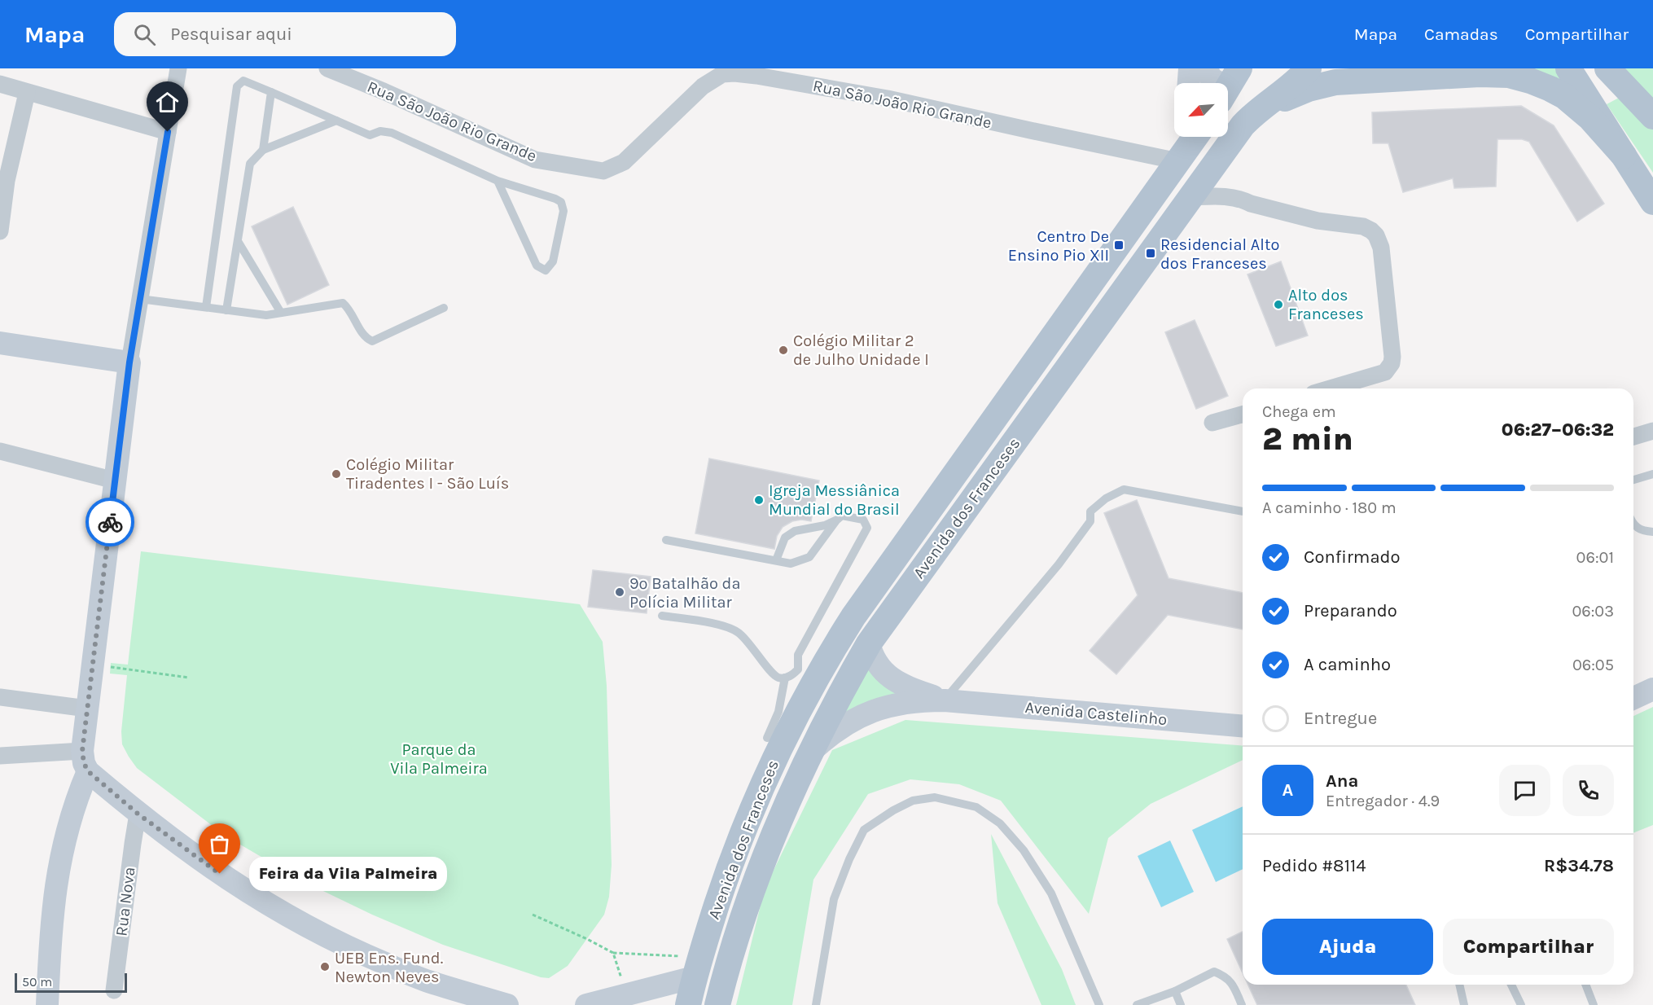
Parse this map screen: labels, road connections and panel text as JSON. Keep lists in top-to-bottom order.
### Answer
{
  "streets": {
    "main road": ["Avenida dos Franceses"],
    "street": ["Rua São João Rio Grande", "Avenida Castelinho", "Rua Nova"]
  },
  "crossings": [
    ["Rua São João Rio Grande", "Avenida dos Franceses"],
    ["Avenida dos Franceses", "Avenida Castelinho"]
  ],
  "parks": ["Parque da Vila Palmeira"],
  "places": {
    "transit": ["Centro De Ensino Pio XII", "Residencial Alto dos Franceses"],
    "other": [
      "Alto dos Franceses",
      "Colégio Militar 2 de Julho Unidade I",
      "Colégio Militar Tiradentes I - São Luís",
      "Igreja Messiânica Mundial do Brasil",
      "9º Batalhão da Polícia Militar",
      "Feira da Vila Palmeira",
      "UEB Ens. Fund. Newton Neves"
    ]
  },
  "scale_bar": "50 m",
  "north": "bottom left",
  "page": {
    "header": "Mapa",
    "search": "Pesquisar aqui",
    "nav": ["Mapa", "Camadas", "Compartilhar"],
    "heading": ["2 min", "Chega em", "06:27–06:32"],
    "panel": [
      "Ana",
      "Entregador · 4.9",
      "Pedido #8114",
      "R$34.78"
    ],
    "bar": "A caminho · 180 m",
    "list": [
      ["Confirmado", "06:01"],
      ["Preparando", "06:03"],
      ["A caminho", "06:05"],
      "Entregue"
    ],
    "round": "A",
    "bubble": "Feira da Vila Palmeira",
    "buttons": ["Ajuda", "Compartilhar"],
    "scale": "50 m"
  }
}
